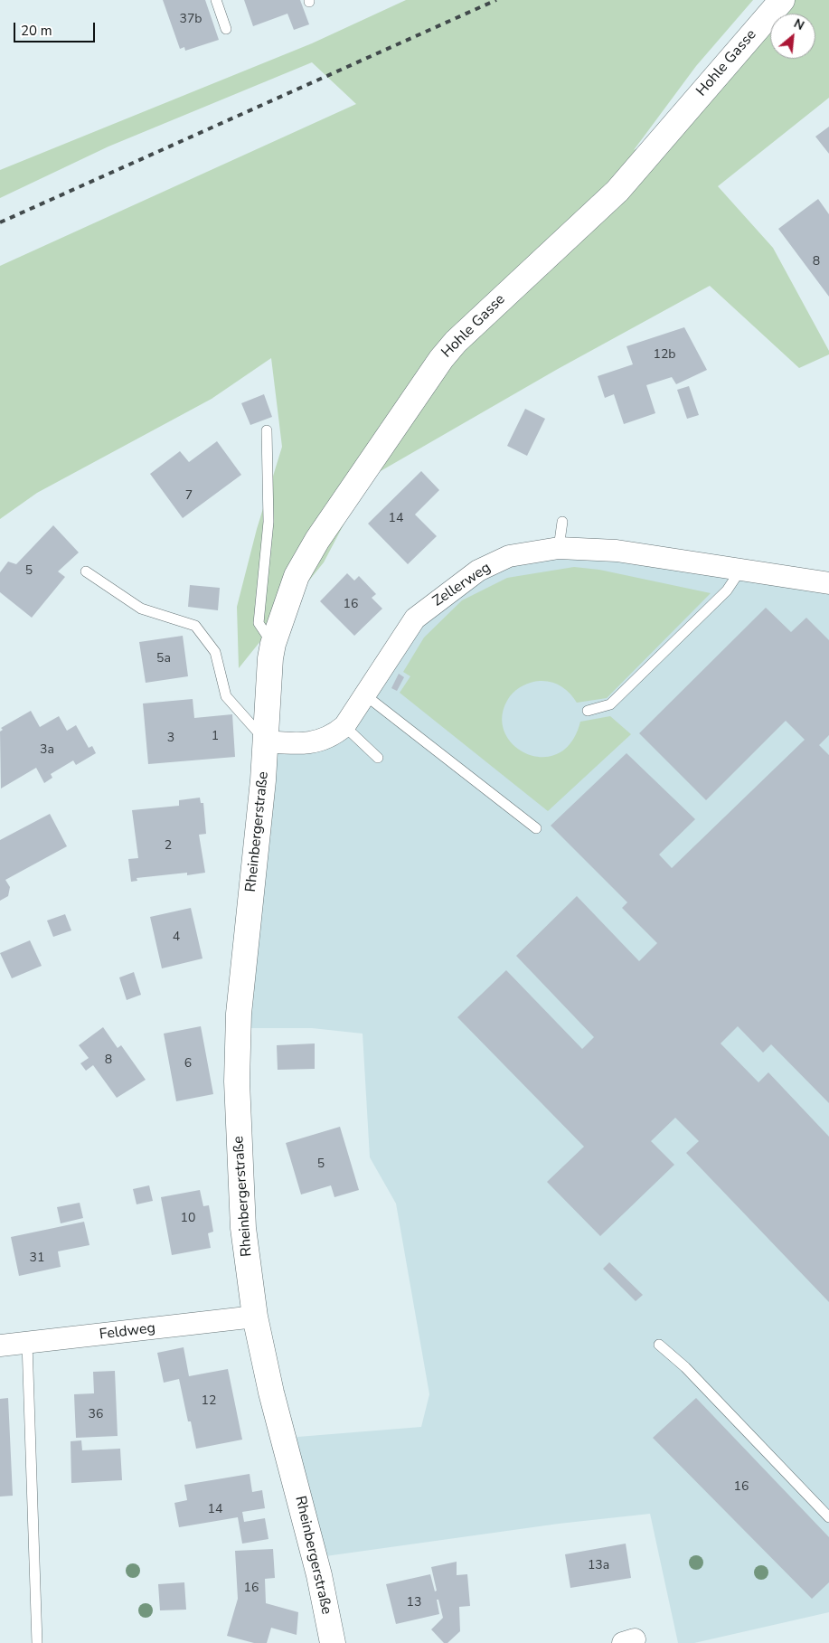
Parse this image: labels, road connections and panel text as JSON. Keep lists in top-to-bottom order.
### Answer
{
  "streets": {
    "street": [
      "Hohle Gasse",
      "Zellerweg",
      "Rheinbergerstraße",
      "Feldweg"
    ]
  },
  "crossings": [
    ["Hohle Gasse", "Zellerweg"],
    ["Hohle Gasse", "Rheinbergerstraße"],
    ["Zellerweg", "Rheinbergerstraße"],
    ["Rheinbergerstraße", "Feldweg"]
  ],
  "house_numbers": [
    "37b",
    "8",
    "12b",
    "7",
    "14",
    "5",
    "16",
    "5a",
    "1",
    "3",
    "3a",
    "2",
    "4",
    "8",
    "6",
    "5",
    "10",
    "31",
    "12",
    "36",
    "16",
    "14",
    "13a",
    "16",
    "13"
  ],
  "scale_bar": "20 m",
  "north": "top right"
}
